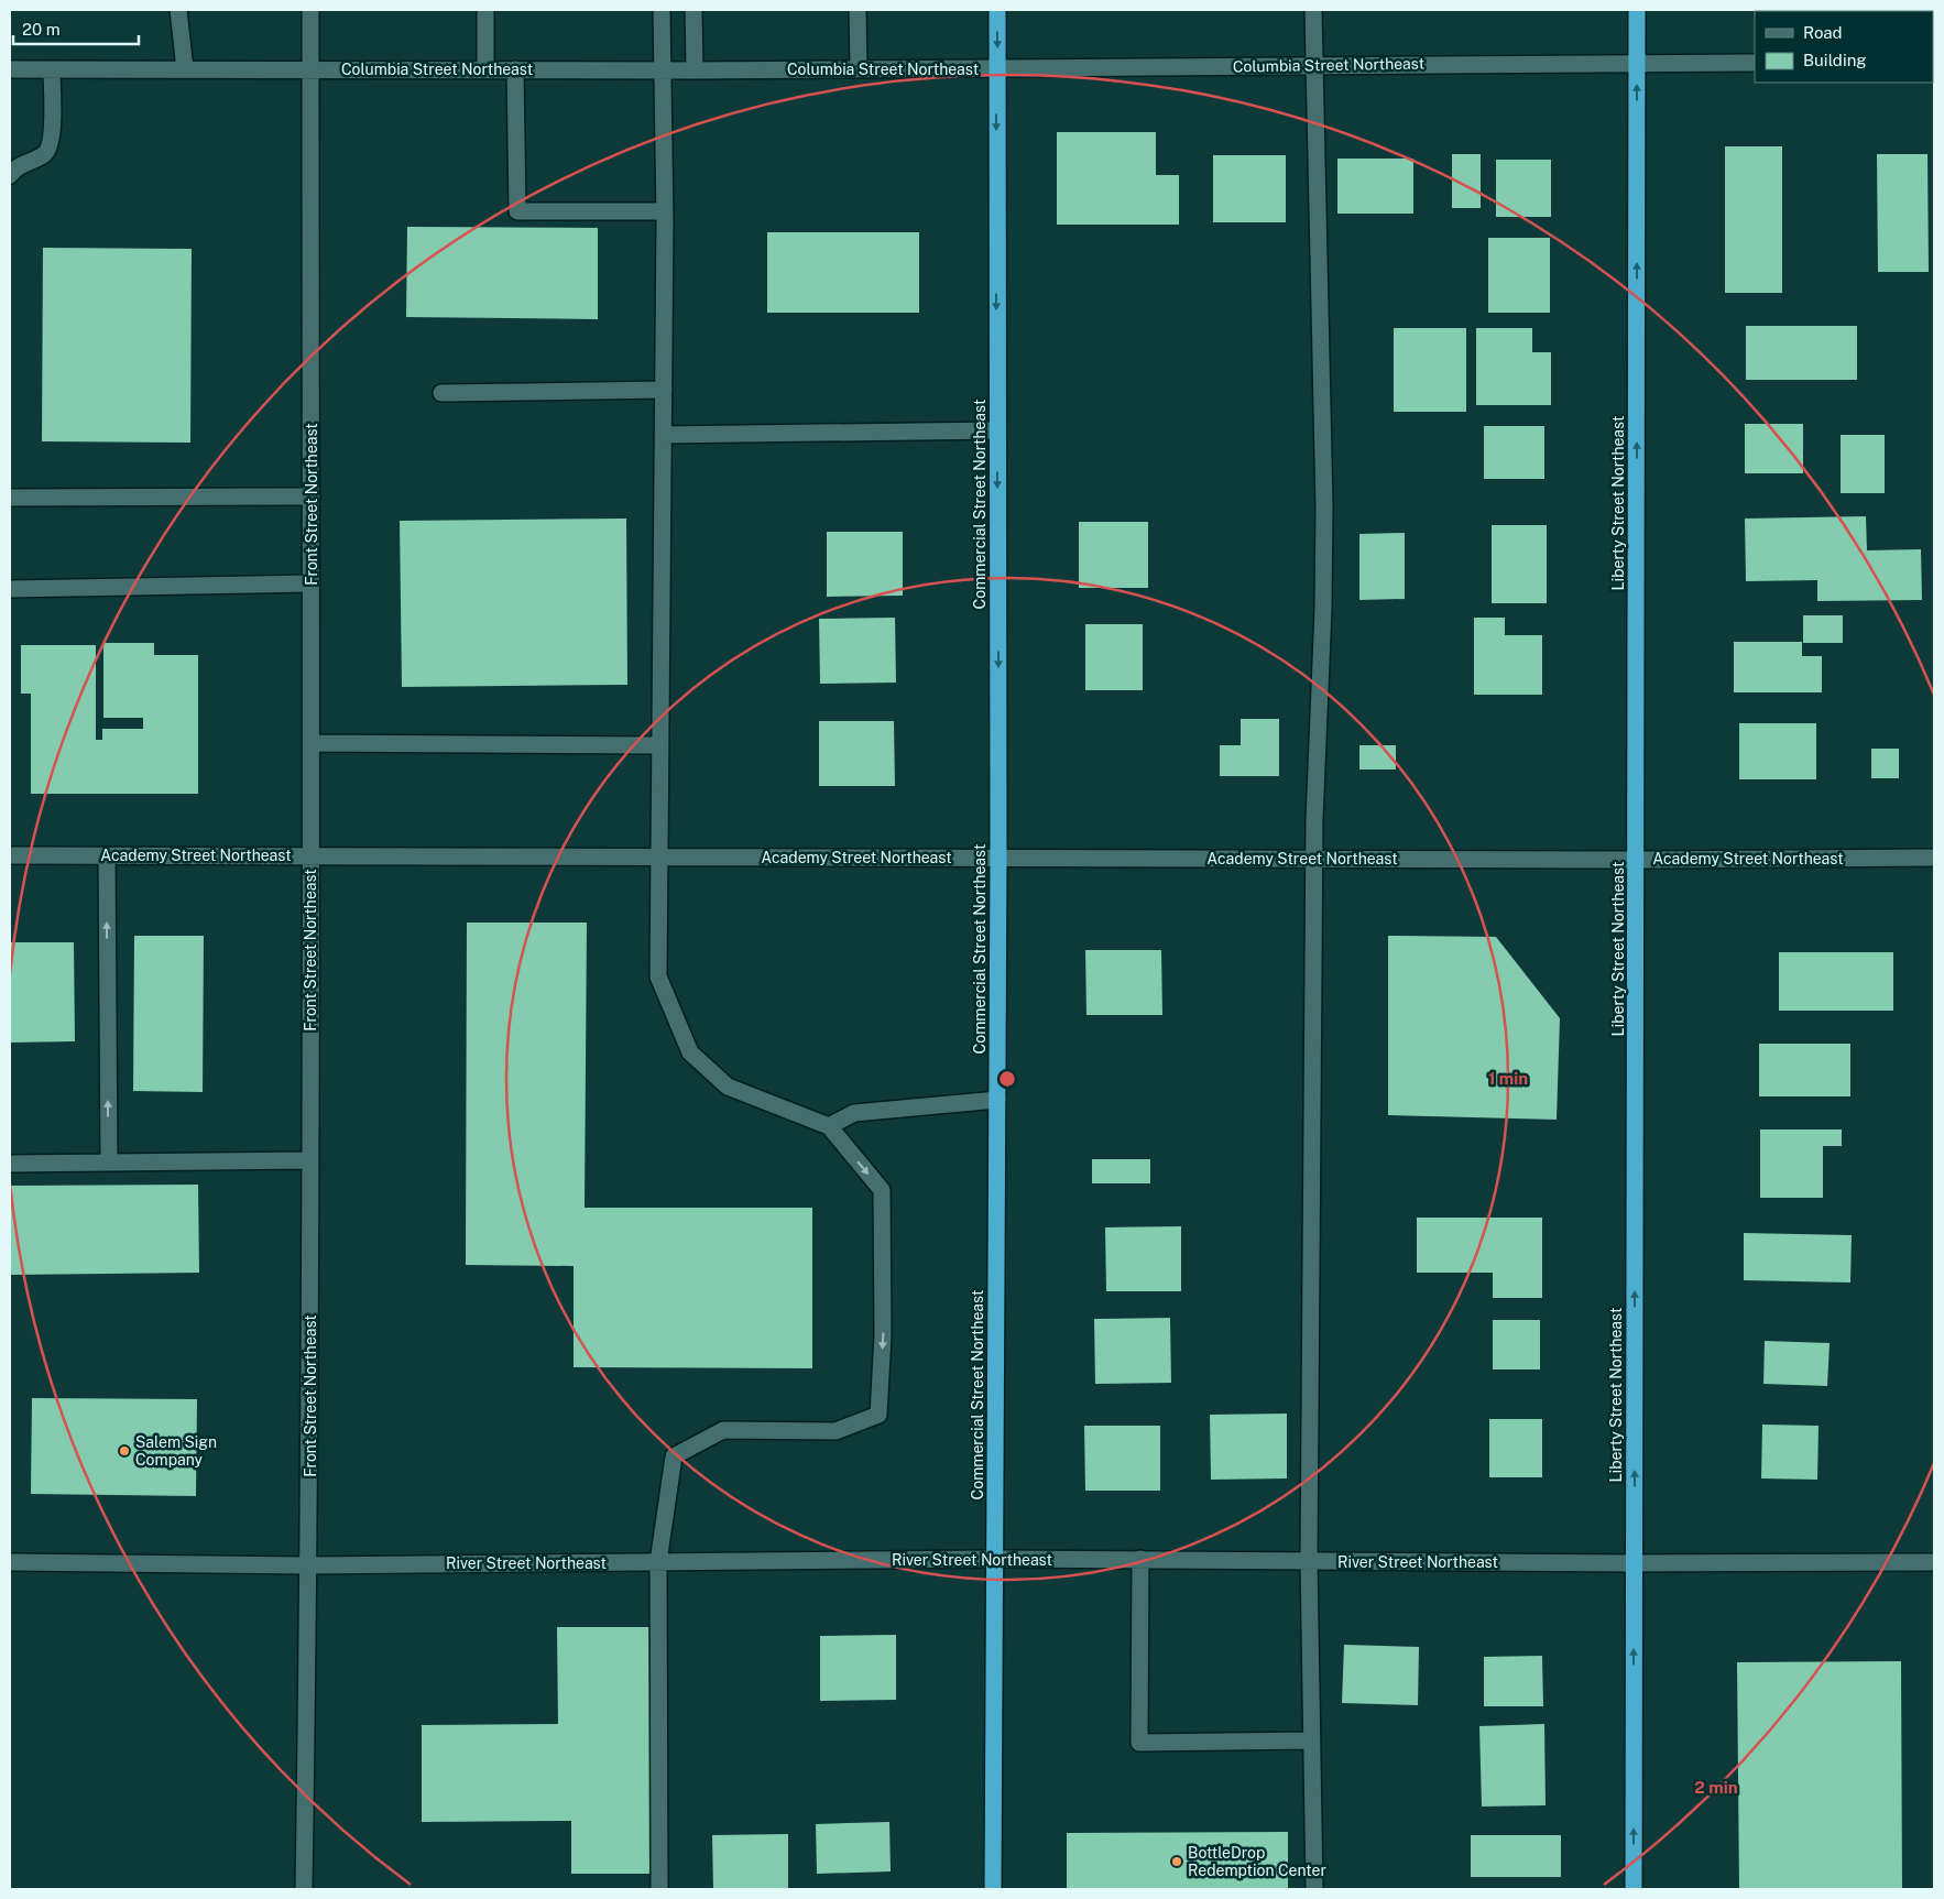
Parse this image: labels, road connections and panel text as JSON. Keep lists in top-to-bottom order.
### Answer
{
  "streets": {
    "highway": ["Liberty Street Northeast", "Commercial Street Northeast"],
    "street": [
      "Columbia Street Northeast",
      "Front Street Northeast",
      "Academy Street Northeast",
      "River Street Northeast"
    ]
  },
  "crossings": [
    ["Columbia Street Northeast", "Liberty Street Northeast"],
    ["Columbia Street Northeast", "Front Street Northeast"],
    ["Columbia Street Northeast", "Commercial Street Northeast"],
    ["Liberty Street Northeast", "Academy Street Northeast"],
    ["Liberty Street Northeast", "River Street Northeast"],
    ["Front Street Northeast", "Academy Street Northeast"],
    ["Front Street Northeast", "River Street Northeast"],
    ["Commercial Street Northeast", "Academy Street Northeast"],
    ["Commercial Street Northeast", "River Street Northeast"]
  ],
  "one_way": ["Liberty Street Northeast", "Commercial Street Northeast"],
  "places": ["Salem Sign Company", "BottleDrop Redemption Center"],
  "legend": ["Road", "Building"],
  "scale_bar": "20 m",
  "rings": ["1 min", "2 min"]
}
